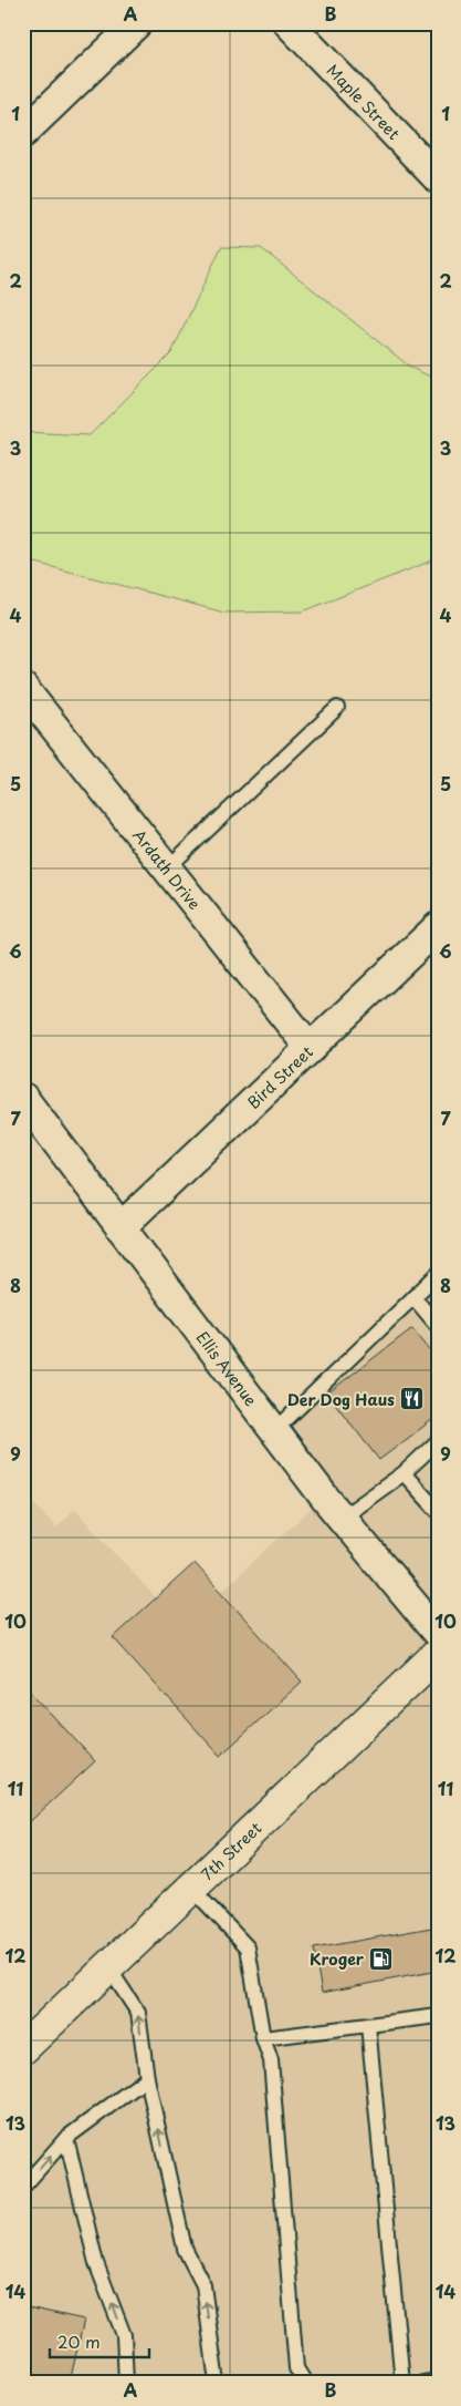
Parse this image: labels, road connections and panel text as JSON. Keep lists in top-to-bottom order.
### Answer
{
  "streets": {
    "main road": ["7th Street"],
    "street": [
      "Maple Street",
      "Ardath Drive",
      "Bird Street",
      "Ellis Avenue"
    ]
  },
  "crossings": [
    ["Ardath Drive", "Bird Street"],
    ["Bird Street", "Ellis Avenue"]
  ],
  "places": {
    "restaurant": ["Der Dog Haus"],
    "fuel station": ["Kroger"]
  },
  "scale_bar": "20 m",
  "grid": {
    "columns": ["A", "B"],
    "rows": [
      "1",
      "2",
      "3",
      "4",
      "5",
      "6",
      "7",
      "8",
      "9",
      "10",
      "11",
      "12",
      "13",
      "14"
    ]
  }
}
